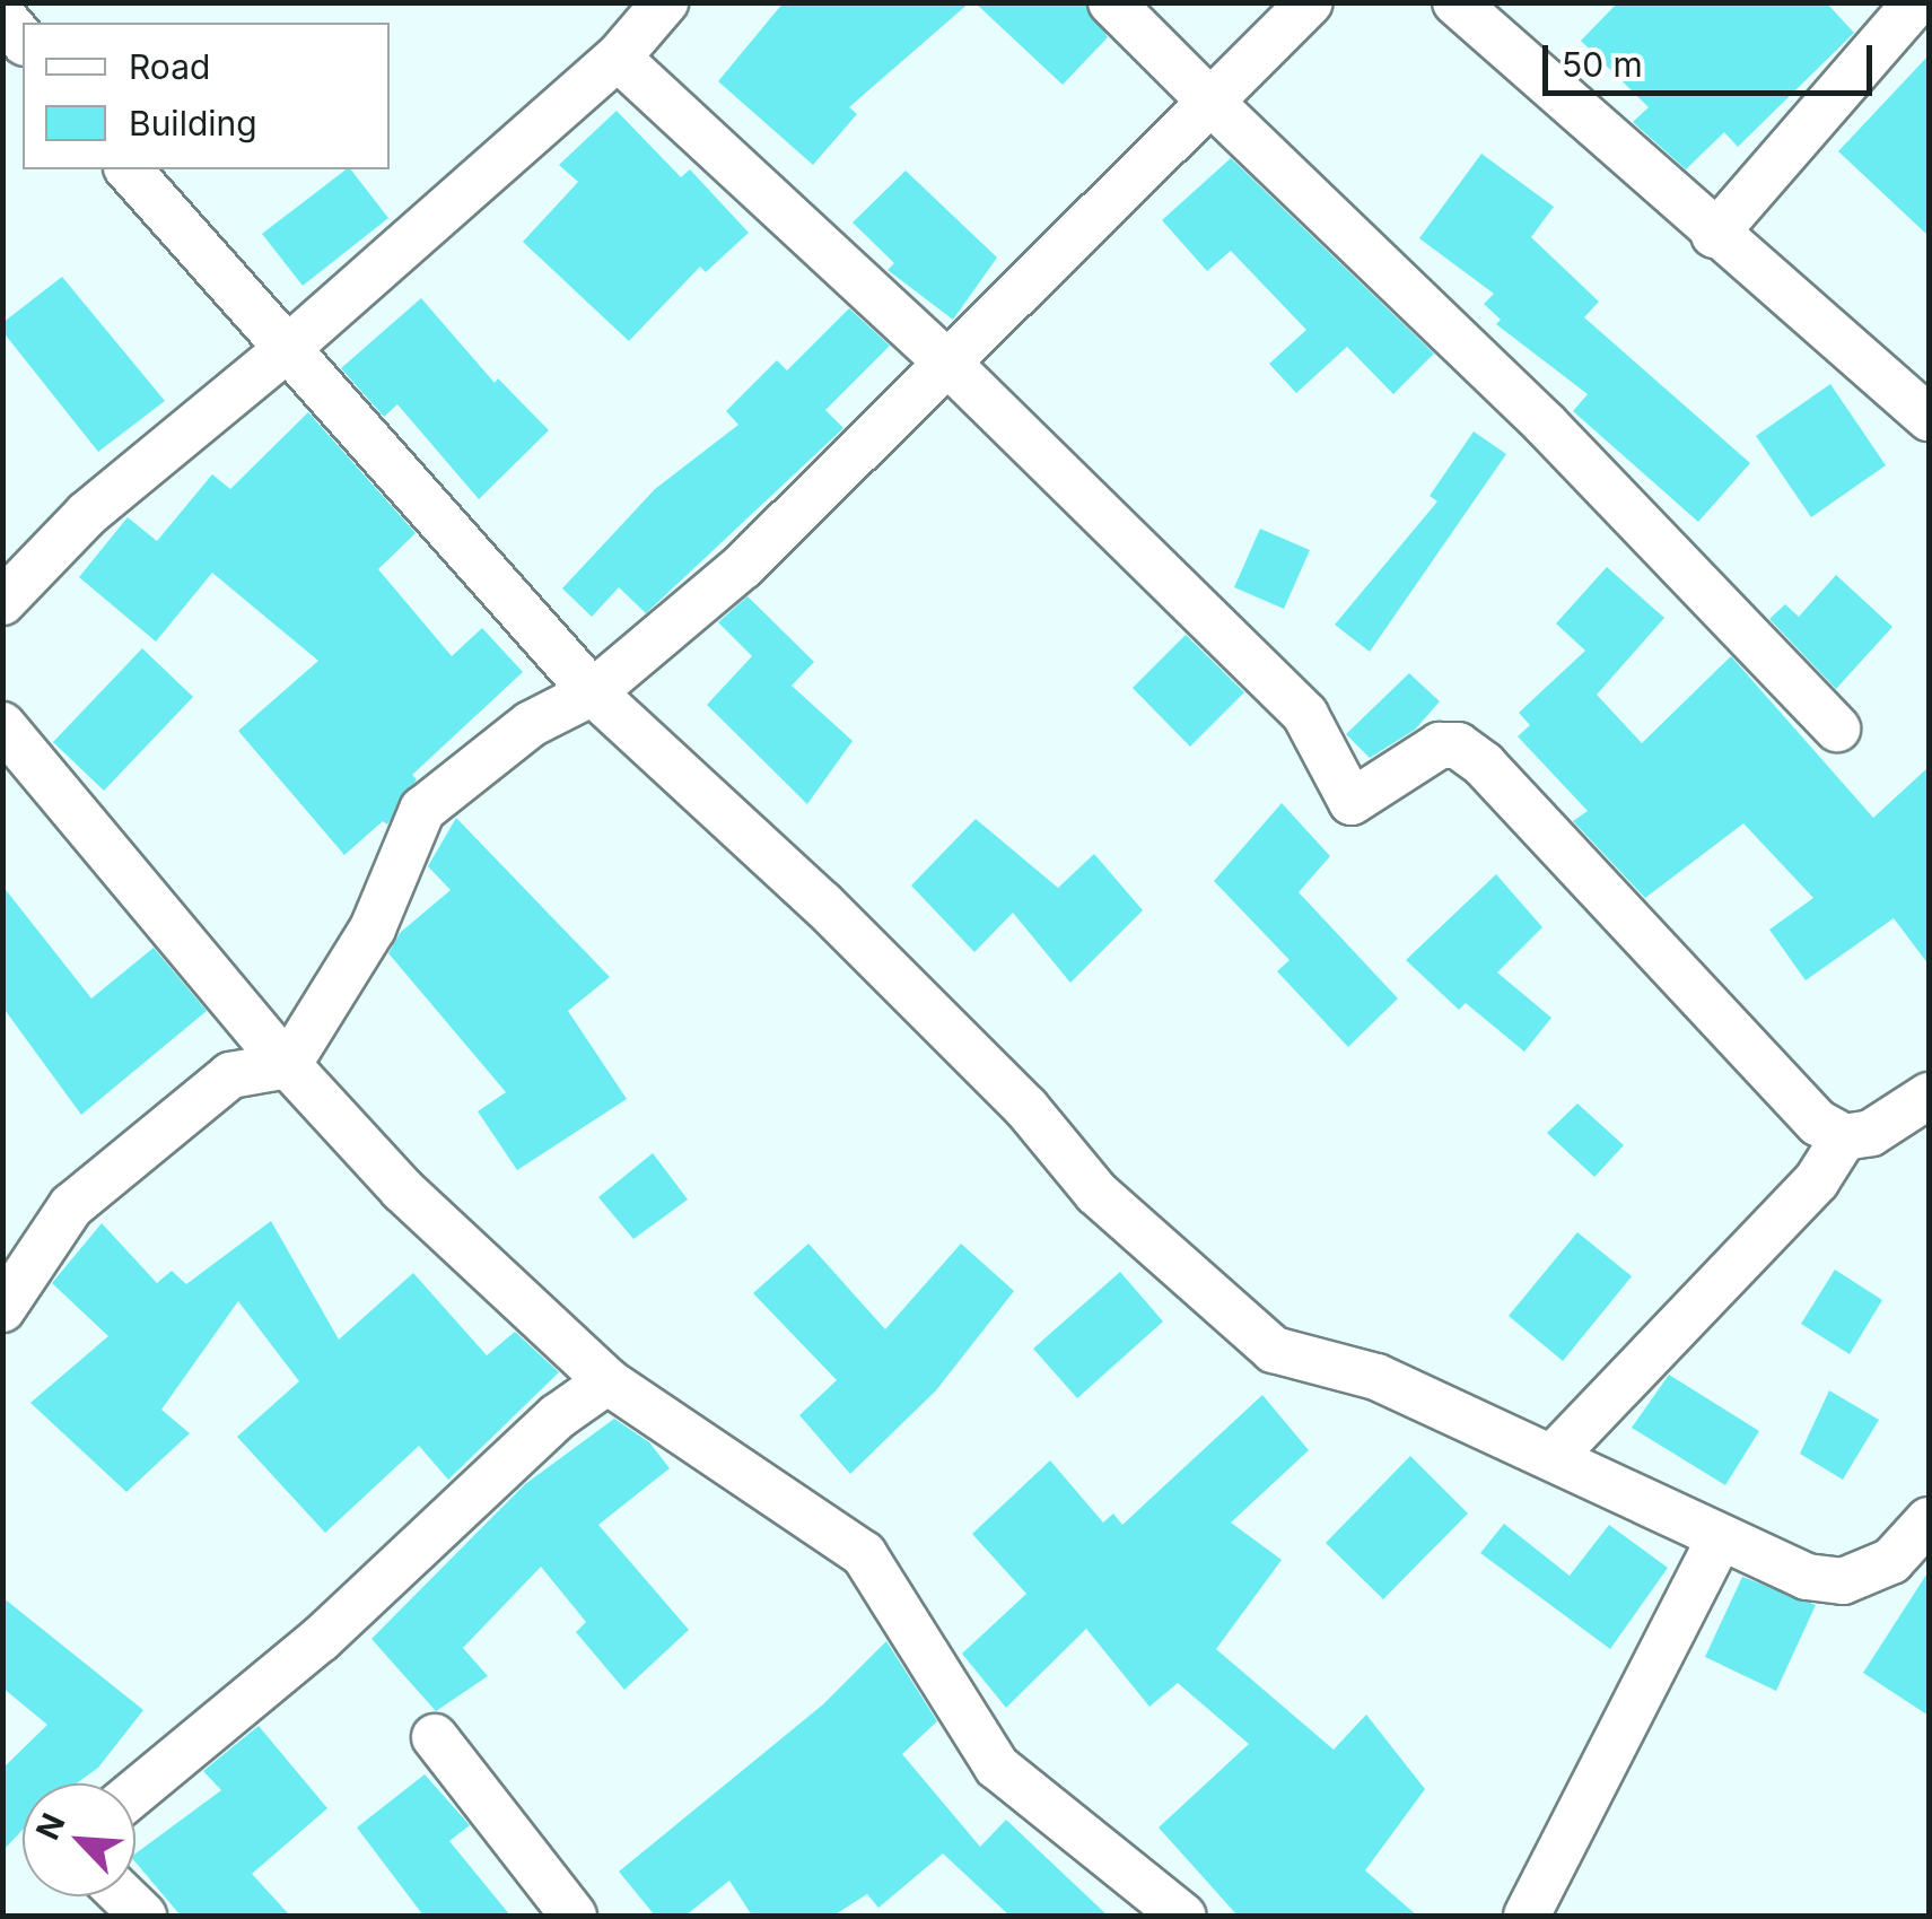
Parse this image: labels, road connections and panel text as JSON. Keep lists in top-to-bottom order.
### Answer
{
  "legend": ["Road", "Building"],
  "scale_bar": "50 m",
  "north": "top left"
}
